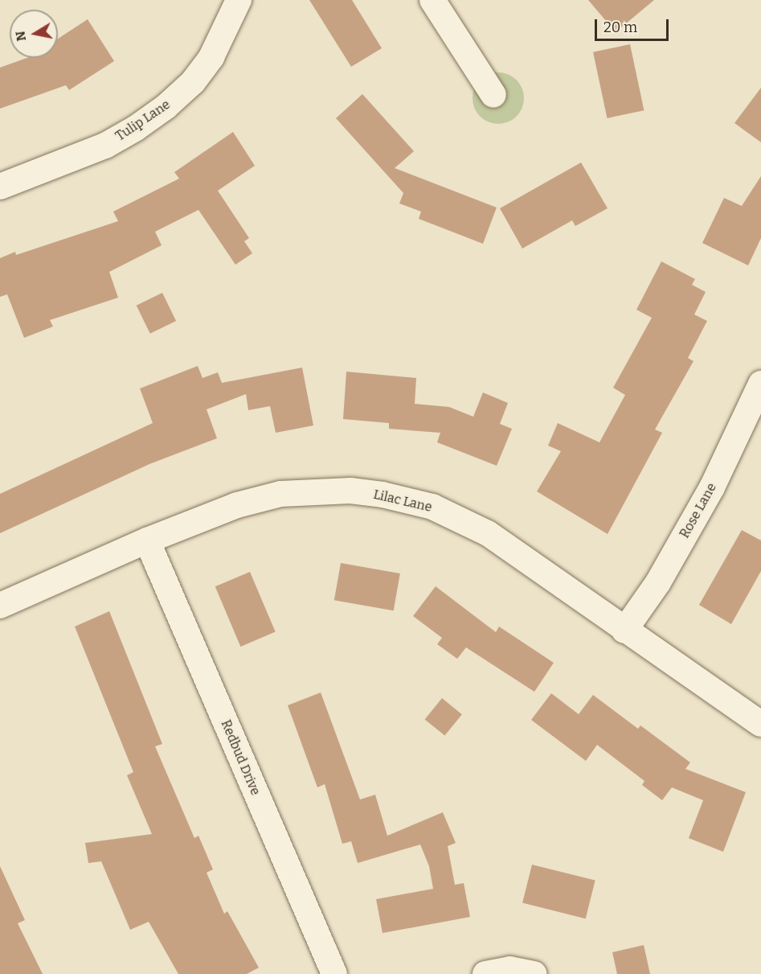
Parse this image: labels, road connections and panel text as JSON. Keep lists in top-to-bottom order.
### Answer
{
  "streets": {
    "street": [
      "Tulip Lane",
      "Lilac Lane",
      "Rose Lane",
      "Redbud Drive"
    ]
  },
  "crossings": [
    ["Lilac Lane", "Rose Lane"],
    ["Lilac Lane", "Redbud Drive"]
  ],
  "scale_bar": "20 m",
  "north": "left"
}
